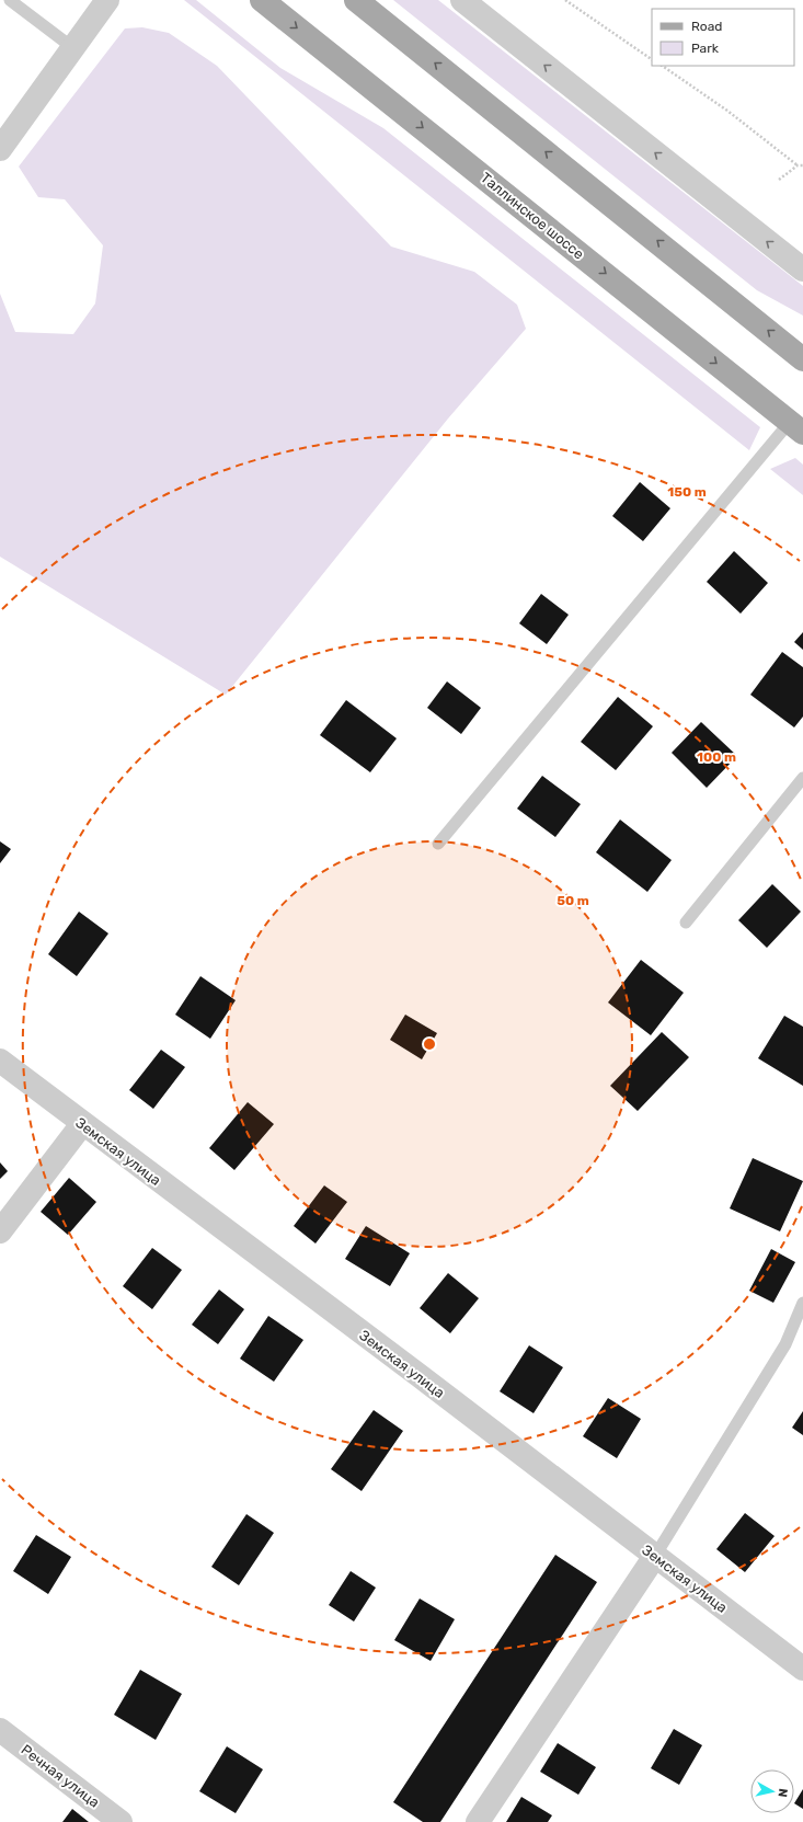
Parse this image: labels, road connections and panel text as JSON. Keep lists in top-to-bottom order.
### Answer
{
  "streets": {
    "main road": ["Таллинское шоссе"],
    "street": ["Земская улица", "Речная улица"]
  },
  "legend": ["Road", "Park"],
  "north": "right",
  "rings": ["150 m", "100 m", "50 m"]
}
